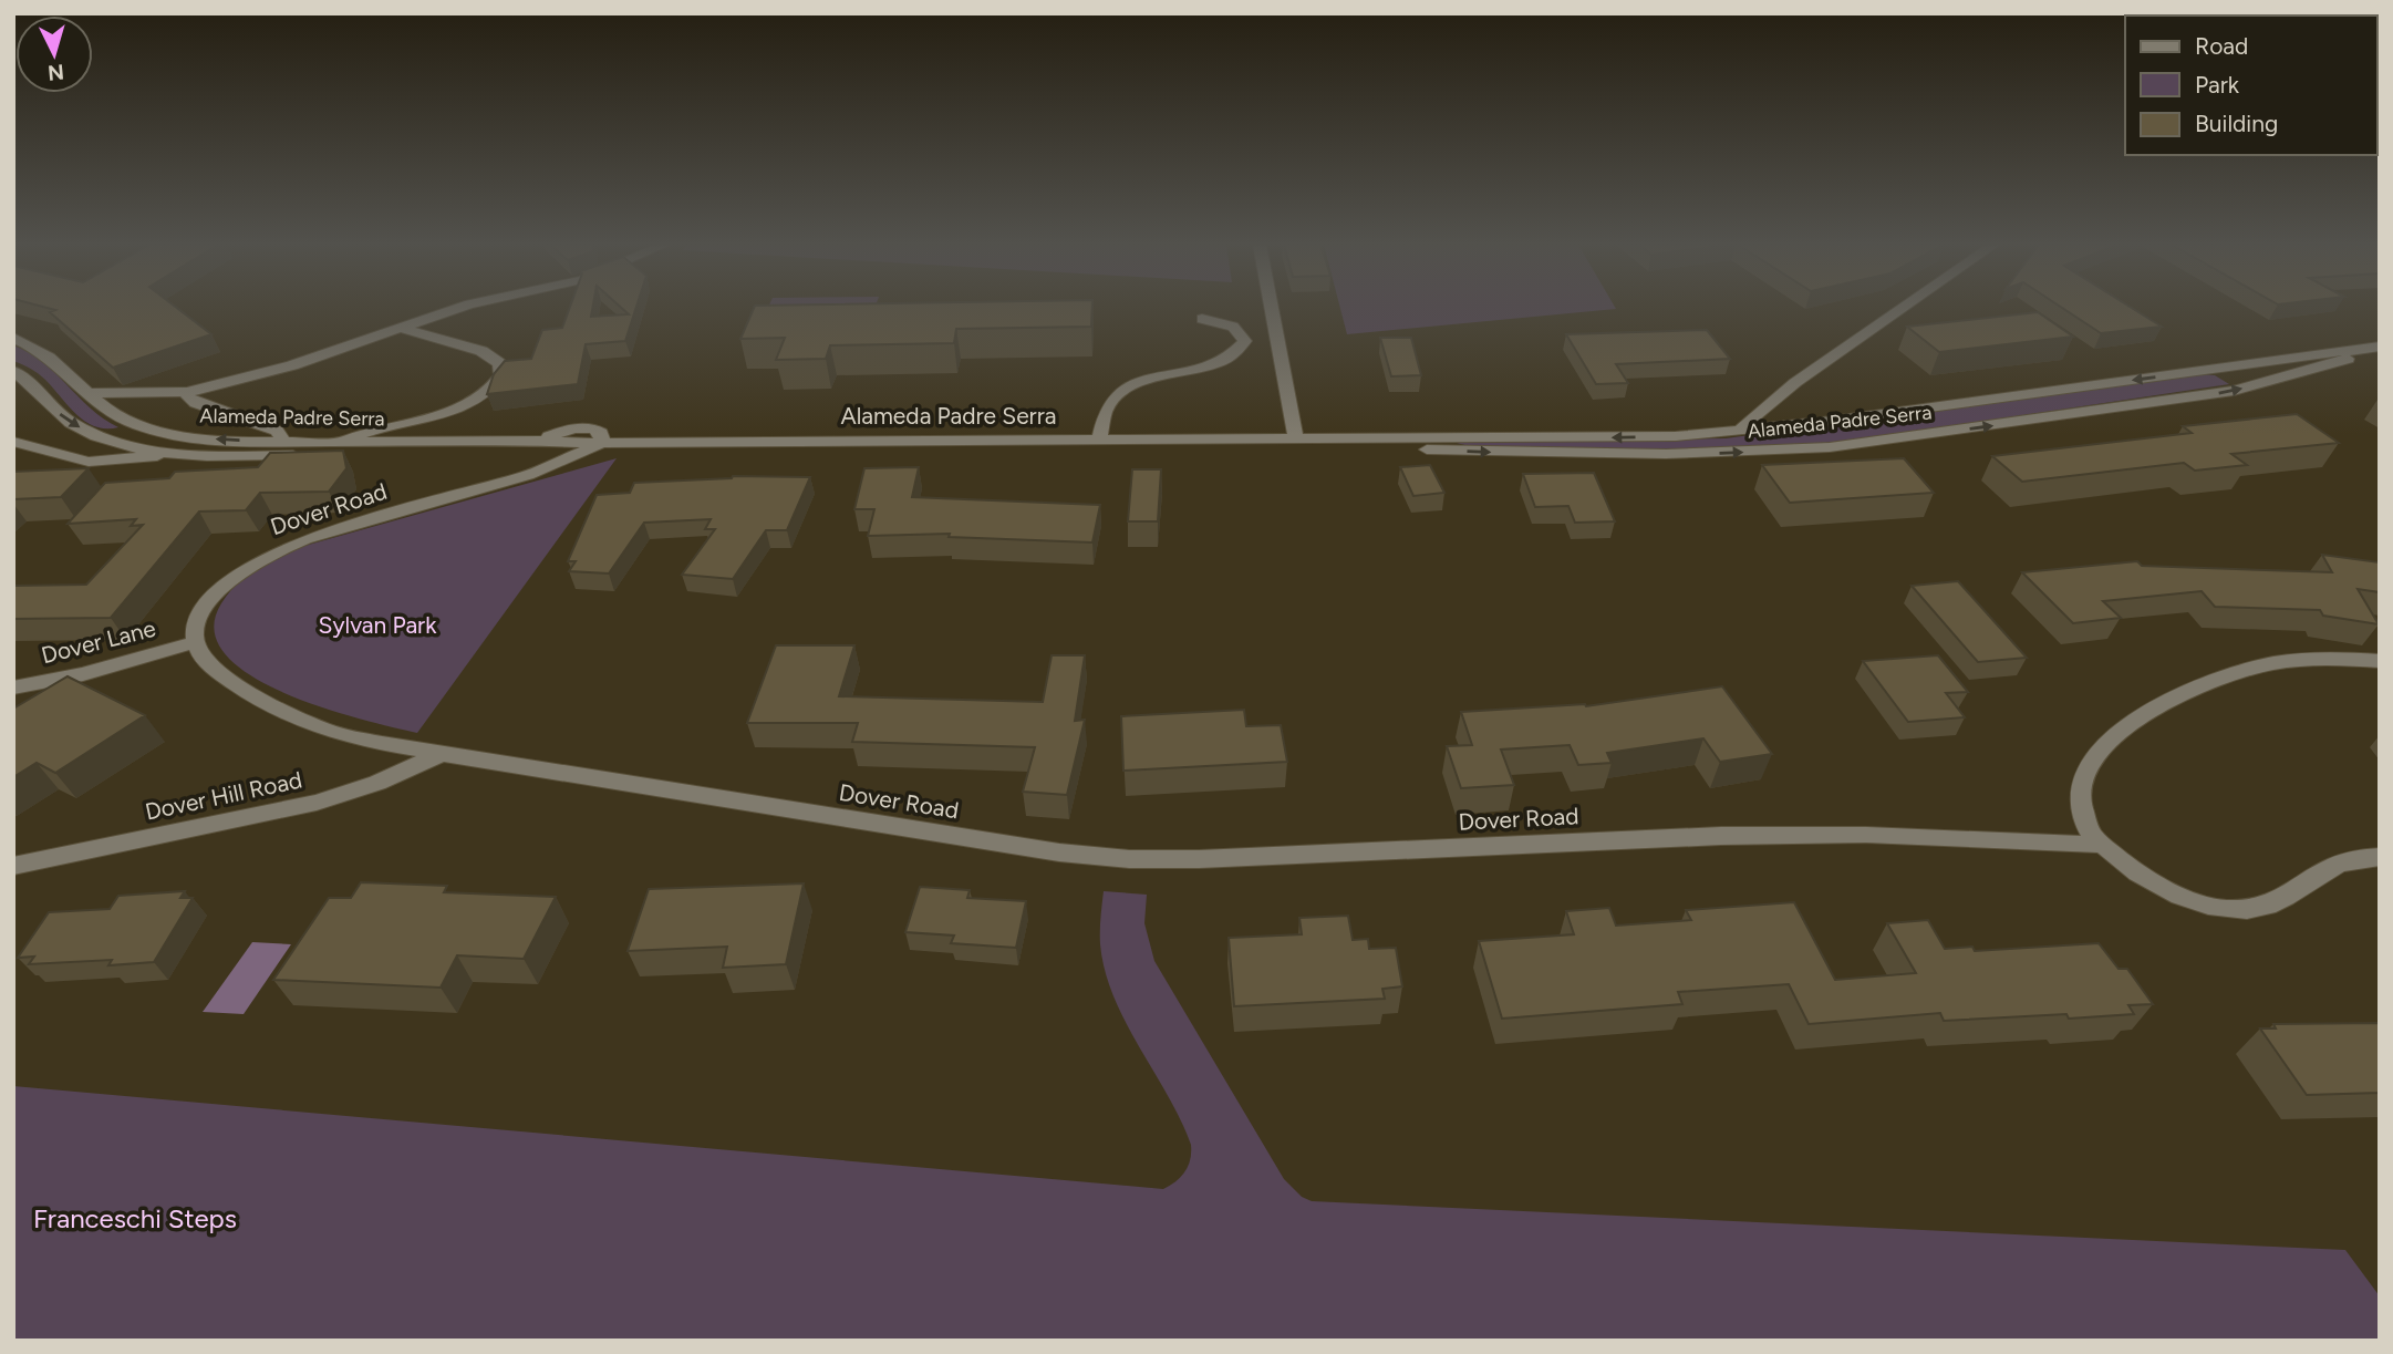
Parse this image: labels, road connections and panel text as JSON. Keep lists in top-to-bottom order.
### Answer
{
  "streets": {
    "street": [
      "Alameda Padre Serra",
      "Dover Road",
      "Dover Lane",
      "Dover Hill Road"
    ]
  },
  "crossings": [
    ["Alameda Padre Serra", "Dover Road"],
    ["Dover Road", "Dover Lane"],
    ["Dover Road", "Dover Hill Road"]
  ],
  "parks": ["Sylvan Park", "Franceschi Steps"],
  "legend": ["Road", "Park", "Building"],
  "north": "bottom"
}
